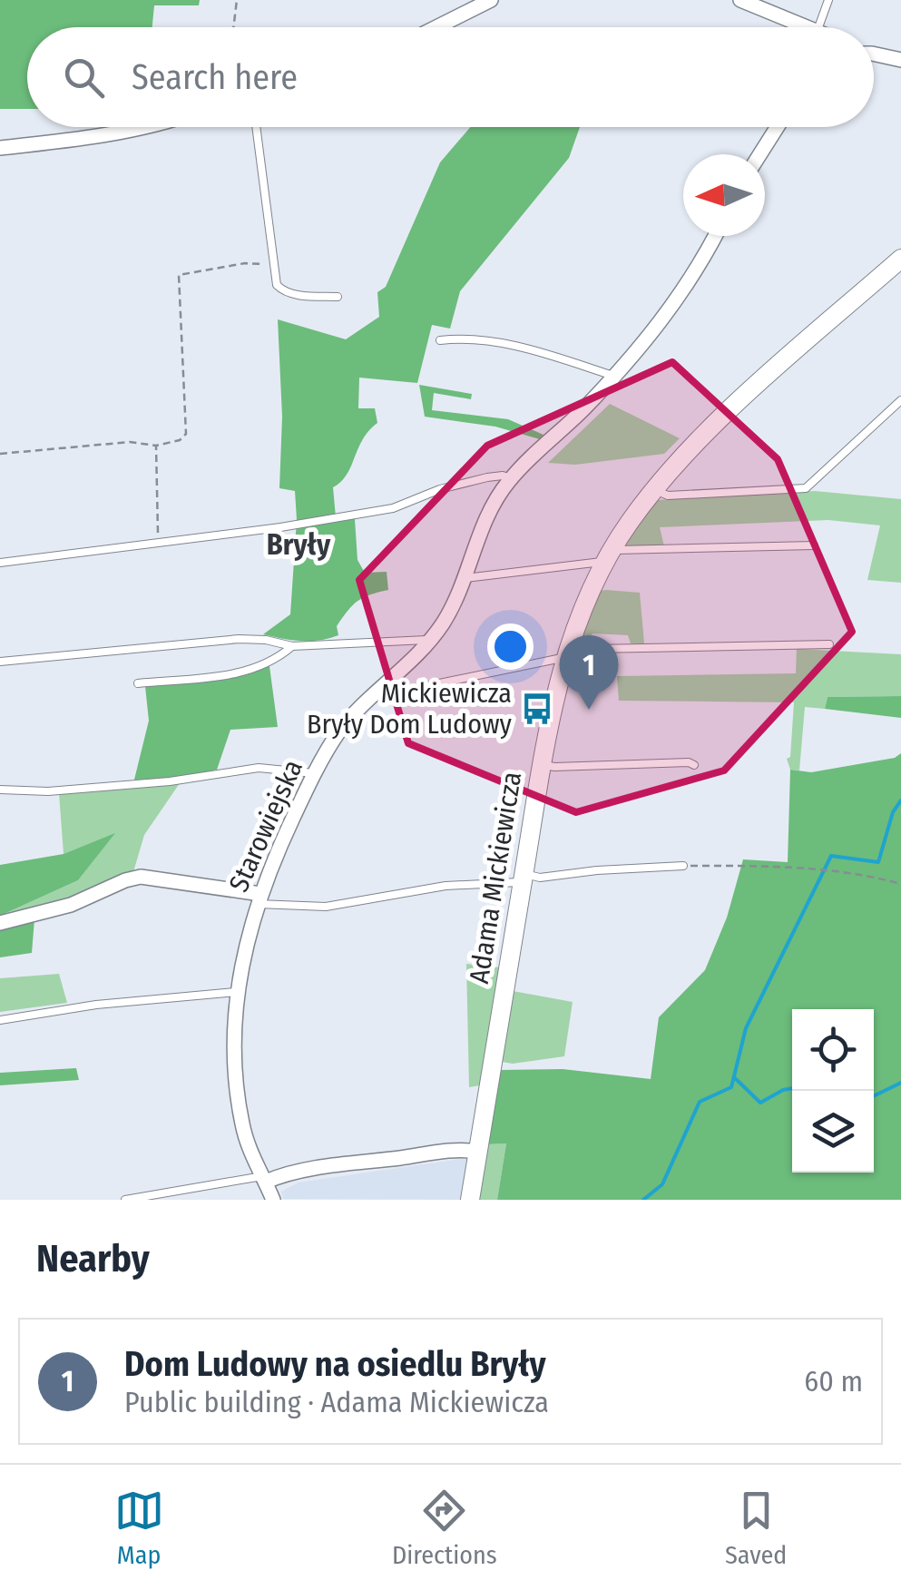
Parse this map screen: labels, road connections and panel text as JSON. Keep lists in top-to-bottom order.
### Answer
{
  "streets": {
    "street": ["Starowiejska", "Adama Mickiewicza"]
  },
  "districts": ["Bryły"],
  "places": {
    "bus stop": ["Mickiewicza Bryły Dom Ludowy"]
  },
  "north": "left",
  "page": {
    "search": "Search here",
    "pins": "1",
    "heading": "Nearby",
    "list": [
      {
        "mark": "1",
        "name": "Dom Ludowy na osiedlu Bryły",
        "note": "Public building · Adama Mickiewicza",
        "value": "60 m"
      }
    ],
    "nav": ["Map", "Directions", "Saved"]
  }
}
